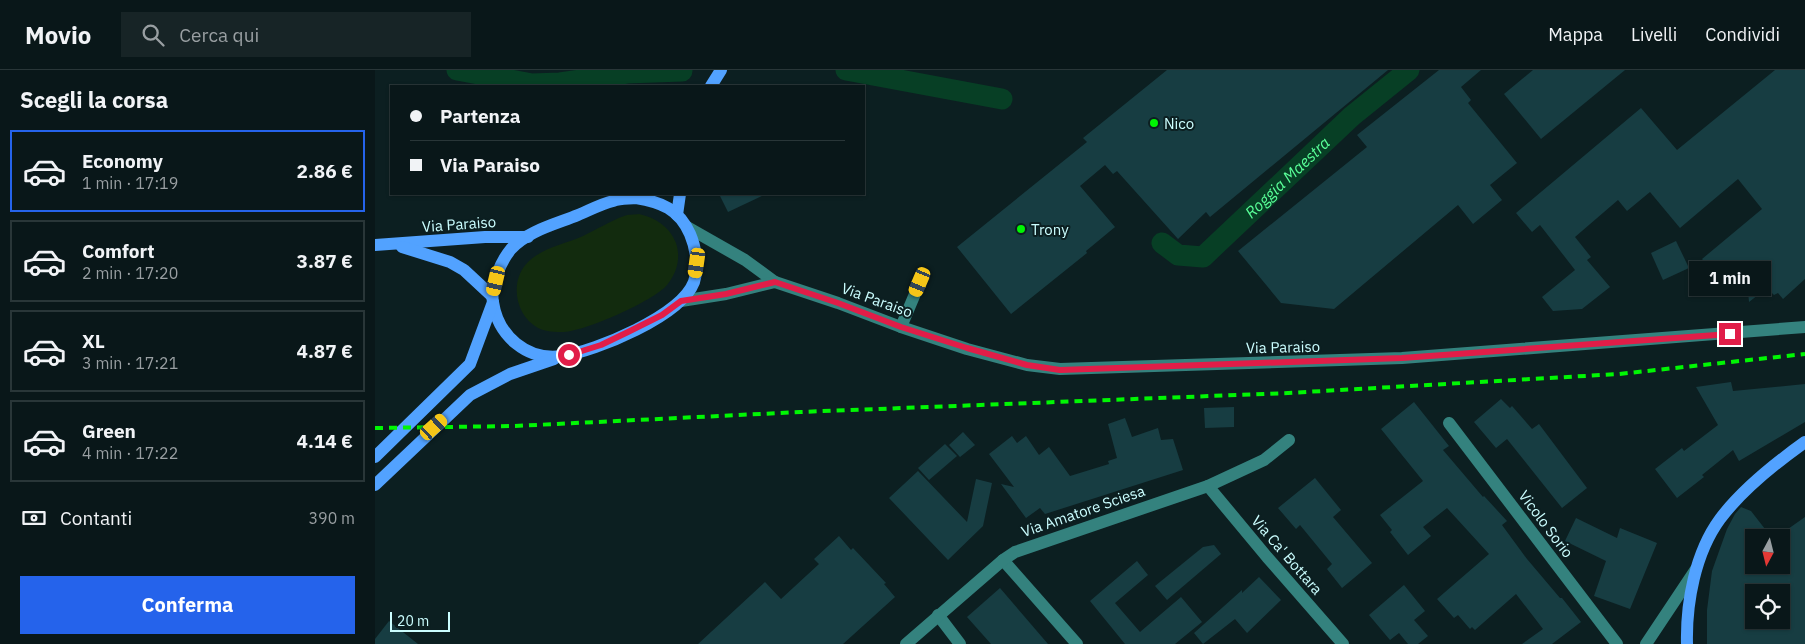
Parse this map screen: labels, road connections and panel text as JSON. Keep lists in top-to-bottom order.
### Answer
{
  "streets": {
    "main road": ["Via Paraiso"],
    "street": ["Via Amatore Sciesa", "Vicolo Sorio", "Via Ca' Bottara"]
  },
  "crossings": [
    ["Via Amatore Sciesa", "Via Ca' Bottara"]
  ],
  "water": ["Roggia Maestra"],
  "places": ["Nico", "Trony"],
  "scale_bar": "20 m",
  "north": "bottom",
  "page": {
    "header": "Movio",
    "search": "Cerca qui",
    "nav": ["Mappa", "Livelli", "Condividi"],
    "heading": "Scegli la corsa",
    "banner": ["Partenza", "Via Paraiso"],
    "list": [
      {
        "name": "Economy",
        "note": "1 min · 17:19",
        "value": "2.86 €"
      },
      {
        "name": "Comfort",
        "note": "2 min · 17:20",
        "value": "3.87 €"
      },
      {
        "name": "XL",
        "note": "3 min · 17:21",
        "value": "4.87 €"
      },
      {
        "name": "Green",
        "note": "4 min · 17:22",
        "value": "4.14 €"
      }
    ],
    "bubble": "1 min",
    "pay": ["Contanti", "390 m"],
    "buttons": "Conferma",
    "scale": "20 m"
  }
}
